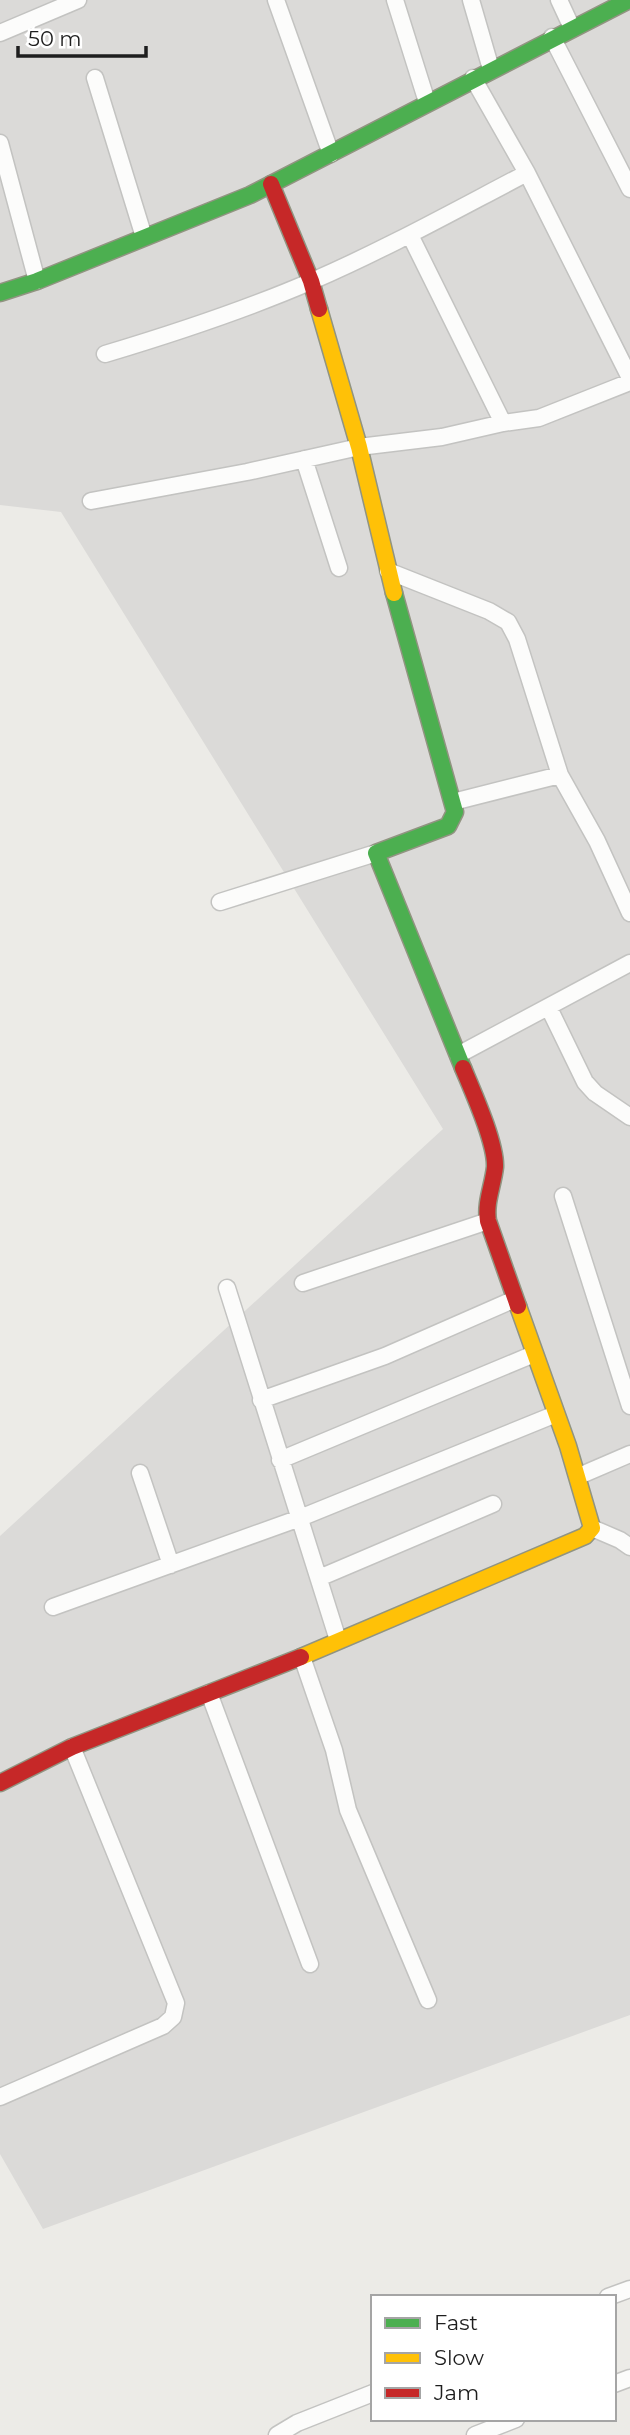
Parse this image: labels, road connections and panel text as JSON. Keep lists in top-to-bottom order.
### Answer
{
  "legend": ["Fast", "Slow", "Jam"],
  "scale_bar": "50 m"
}
